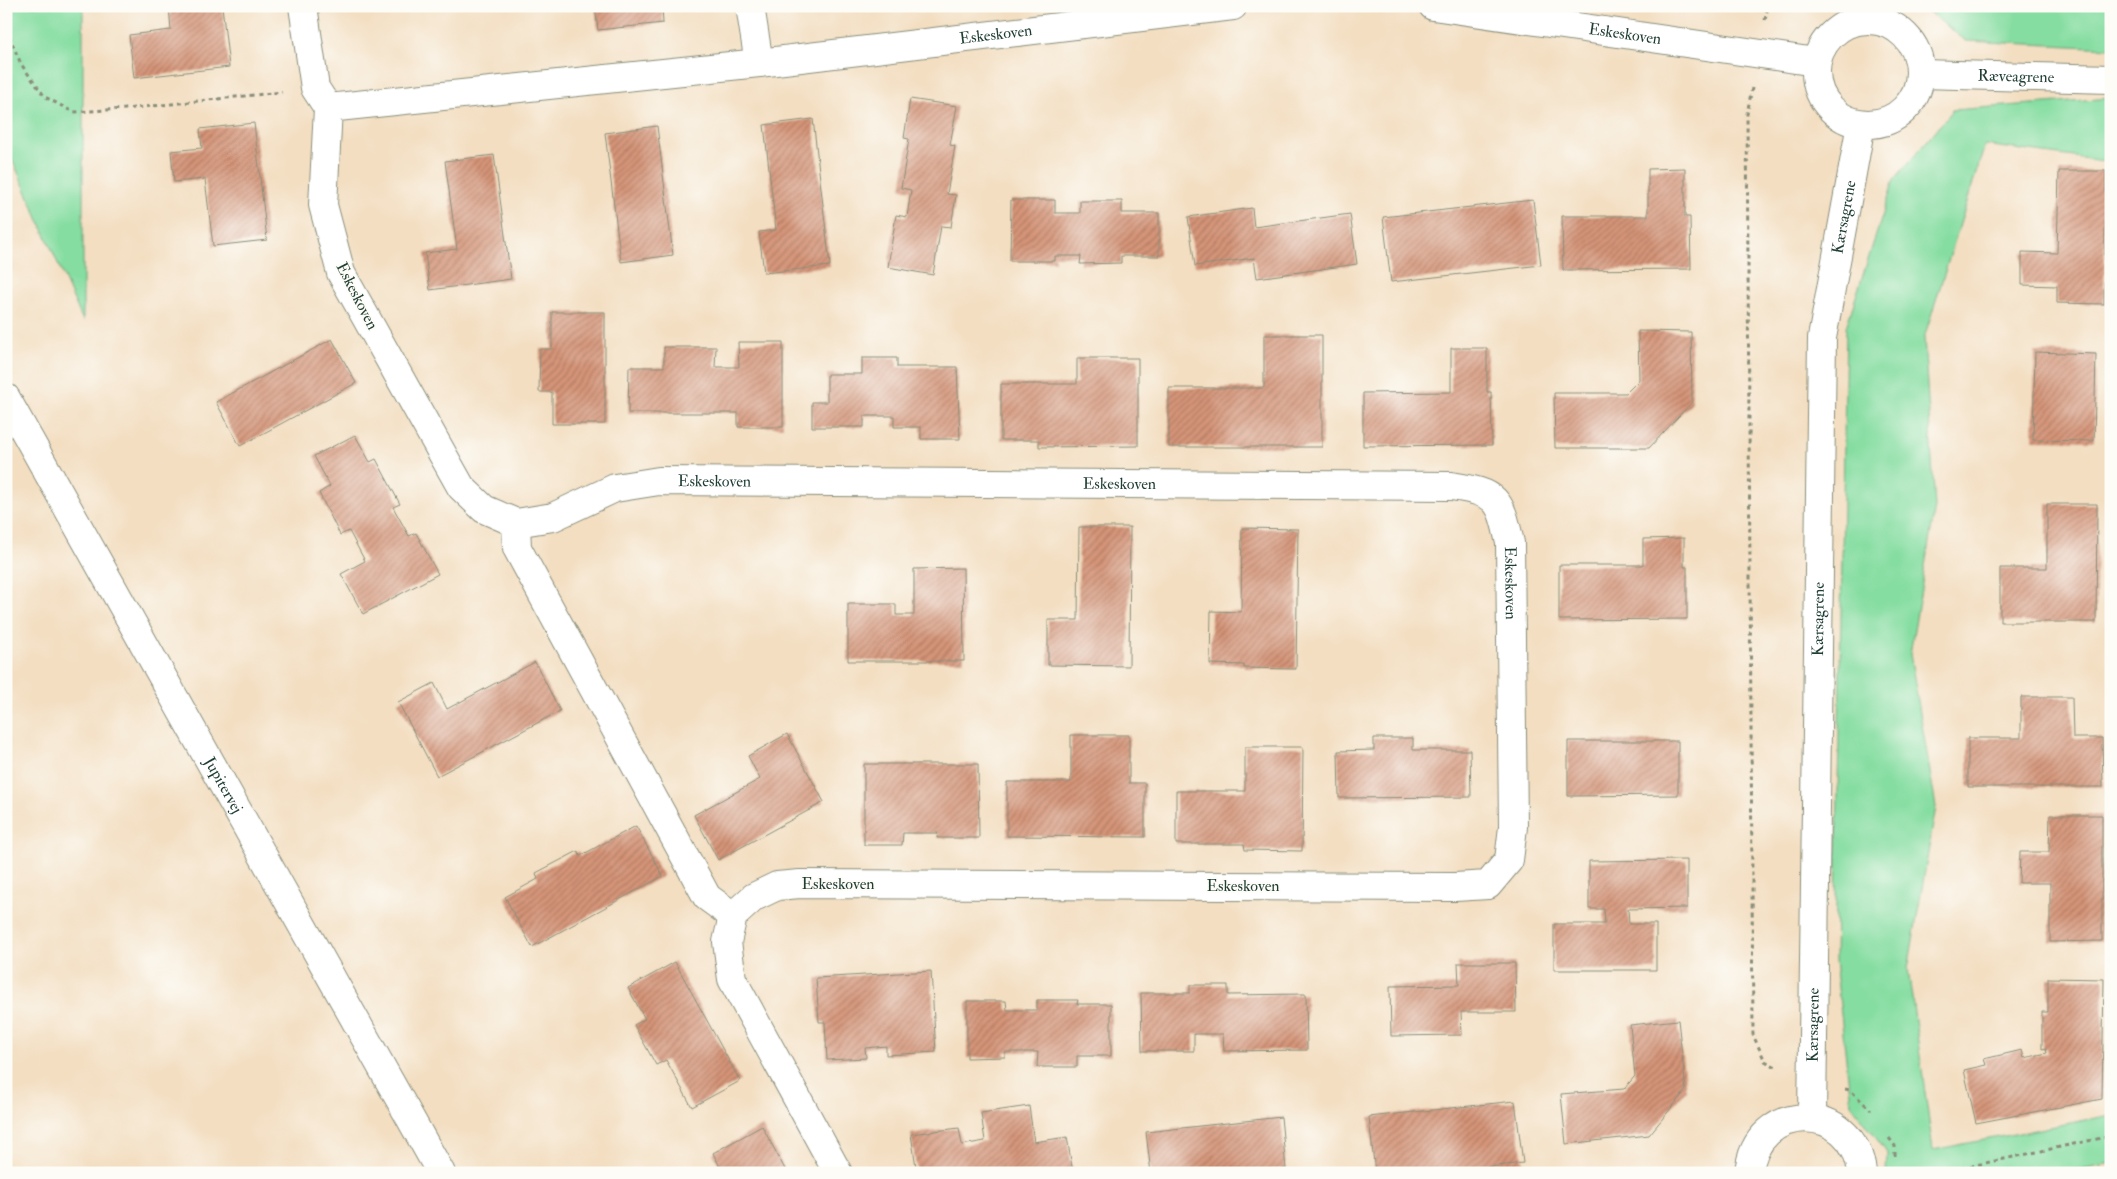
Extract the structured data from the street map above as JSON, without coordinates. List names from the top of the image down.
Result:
{
  "streets": {
    "street": [
      "Eskeskoven",
      "Ræveagrene",
      "Kærsagrene",
      "Jupitervej"
    ]
  },
  "crossings": [
    ["Eskeskoven", "Ræveagrene"],
    ["Eskeskoven", "Kærsagrene"],
    ["Ræveagrene", "Kærsagrene"]
  ]
}
